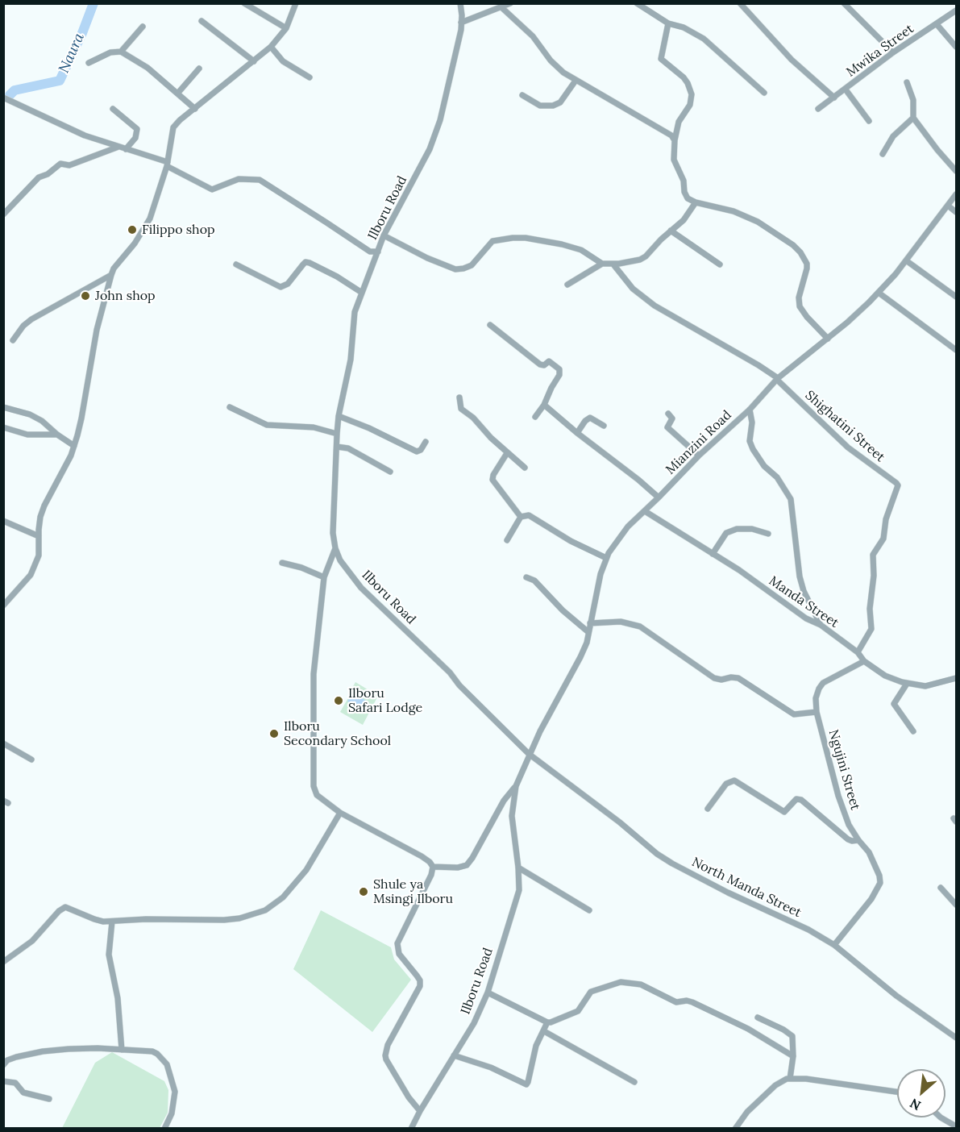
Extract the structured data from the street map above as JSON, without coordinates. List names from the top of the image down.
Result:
{
  "streets": {
    "street": [
      "Mwika Street",
      "Ilboru Road",
      "Shighatini Street",
      "Mianzini Road",
      "Manda Street",
      "Ngujini Street",
      "North Manda Street"
    ]
  },
  "crossings": [
    ["Ilboru Road", "Mianzini Road"],
    ["Ilboru Road", "North Manda Street"],
    ["Shighatini Street", "Mianzini Road"],
    ["Shighatini Street", "Manda Street"],
    ["Mianzini Road", "Manda Street"],
    ["Mianzini Road", "North Manda Street"],
    ["Manda Street", "Ngujini Street"],
    ["Ngujini Street", "North Manda Street"]
  ],
  "water": ["Naura"],
  "places": [
    "Filippo shop",
    "John shop",
    "Ilboru Safari Lodge",
    "Ilboru Secondary School",
    "Shule ya Msingi Ilboru"
  ],
  "north": "bottom left"
}
